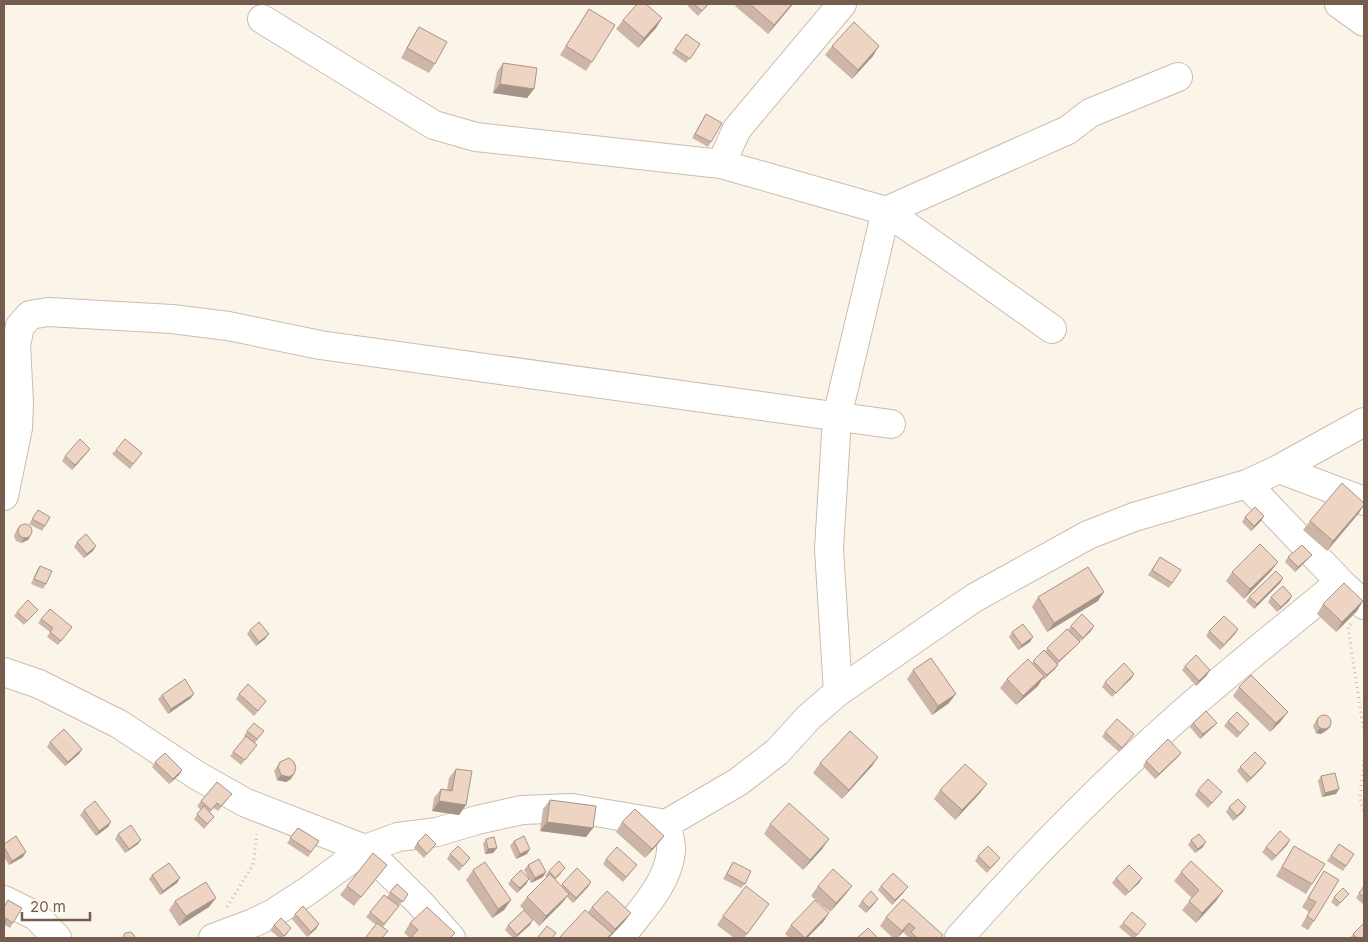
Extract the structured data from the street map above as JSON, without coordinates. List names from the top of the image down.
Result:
{
  "scale_bar": "20 m"
}
